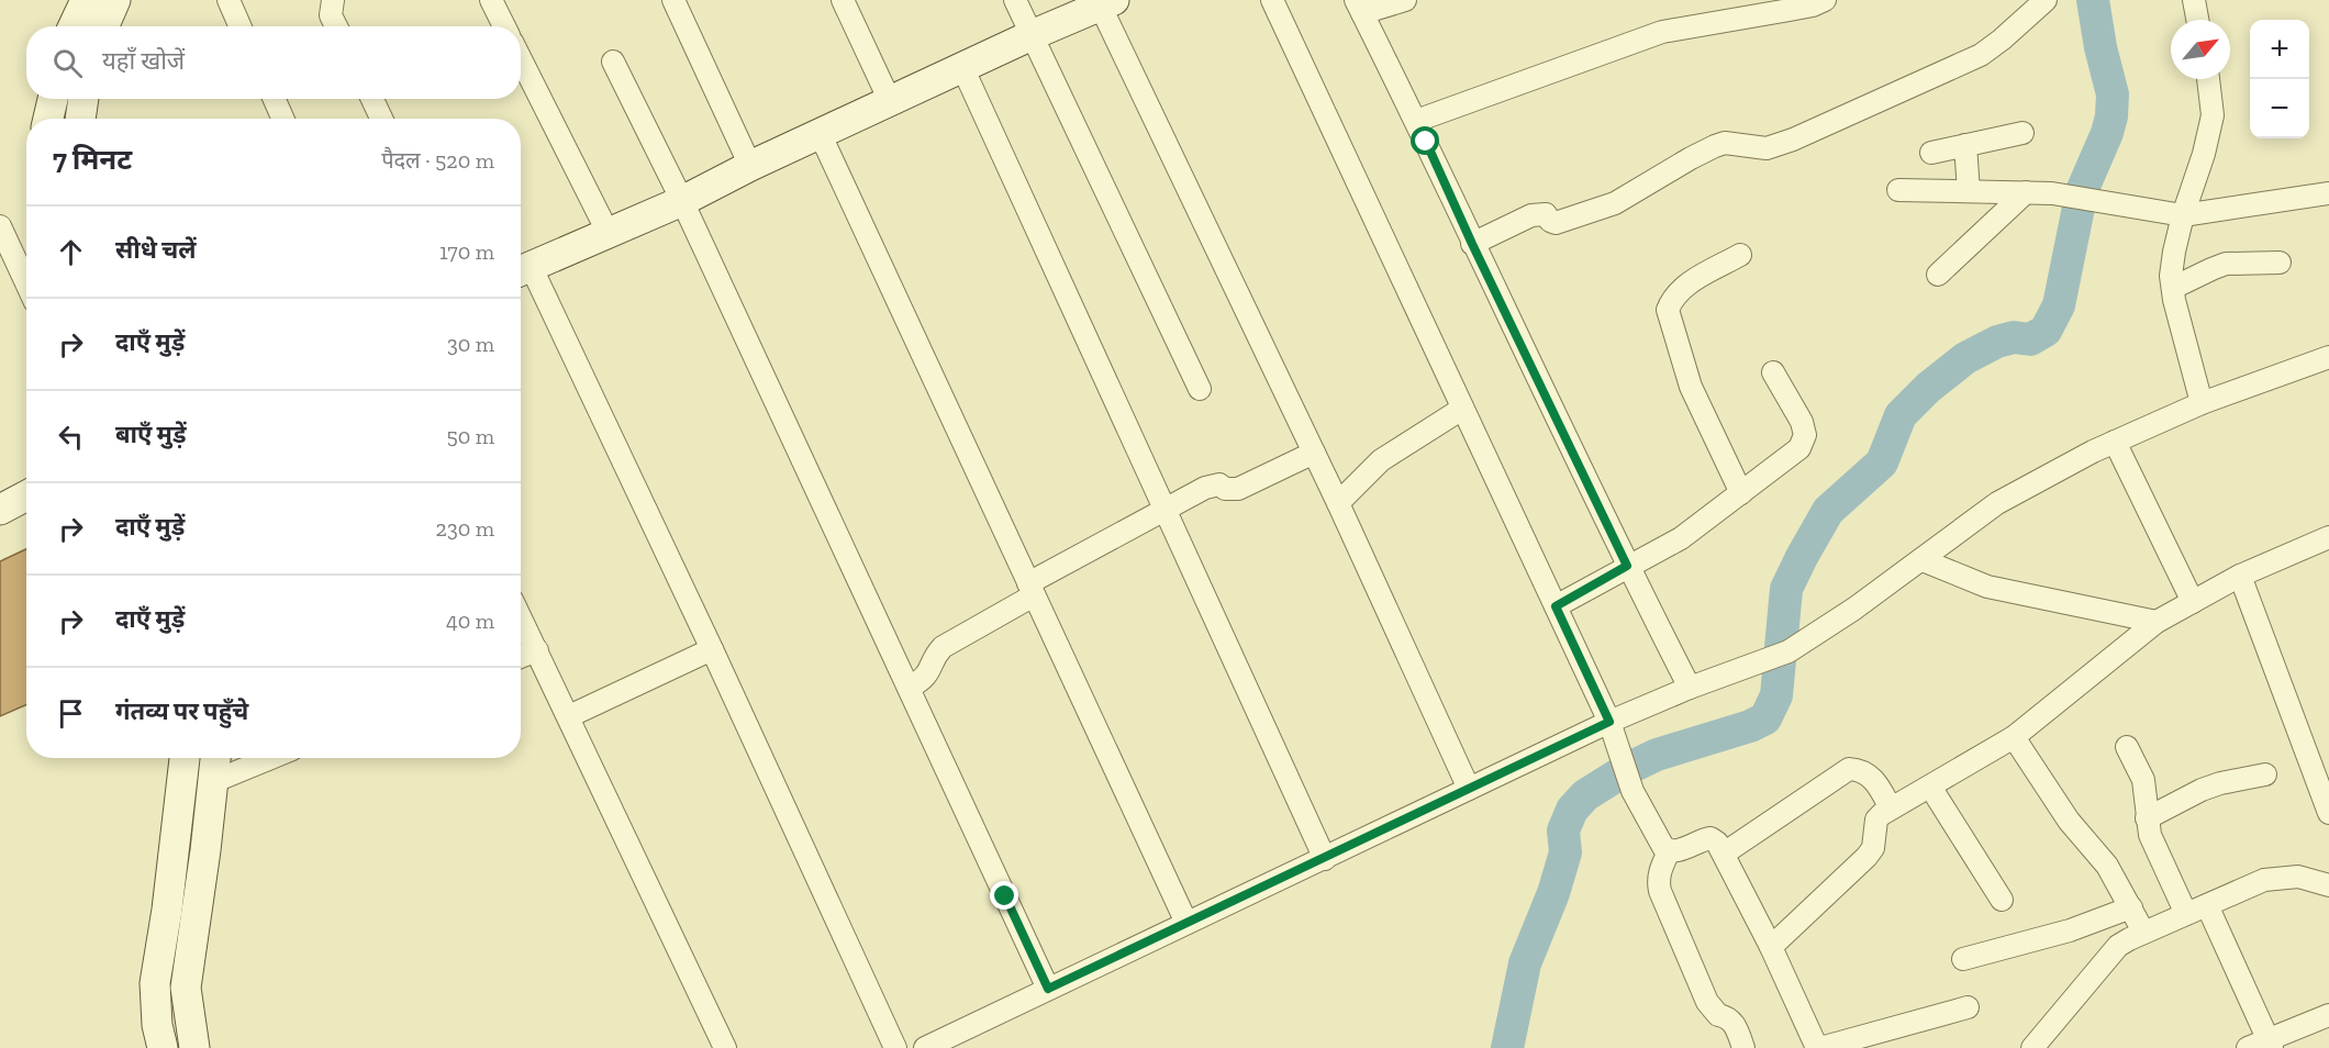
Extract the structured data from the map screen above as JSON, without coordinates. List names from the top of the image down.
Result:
{
  "north": "top right",
  "page": {
    "map_buttons": ["+", "−"],
    "search": "यहाँ खोजें",
    "heading": ["7 मिनट", "पैदल · 520 m"],
    "list": [
      ["सीधे चलें", "170 m"],
      ["दाएँ मुड़ें", "30 m"],
      ["बाएँ मुड़ें", "50 m"],
      ["दाएँ मुड़ें", "230 m"],
      ["दाएँ मुड़ें", "40 m"],
      "गंतव्य पर पहुँचे"
    ]
  }
}
